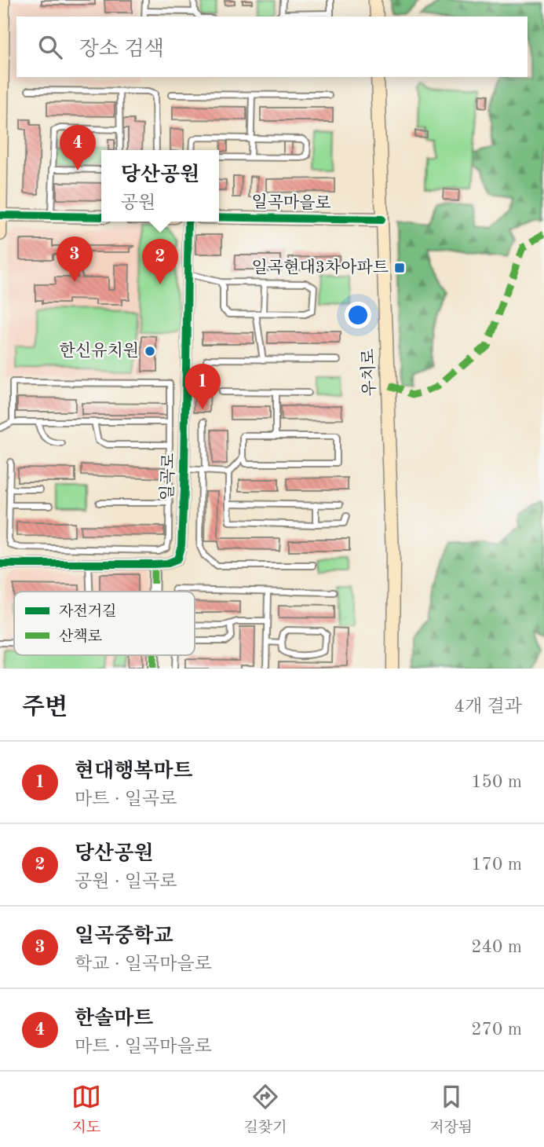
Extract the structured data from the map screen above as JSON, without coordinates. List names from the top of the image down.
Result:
{
  "streets": {
    "main road": ["일곡마을로", "우치로"],
    "street": ["일곡로"]
  },
  "crossings": [
    ["일곡마을로", "우치로"]
  ],
  "places": {
    "transit": ["일곡현대3차아파트"],
    "other": ["한신유치원"]
  },
  "legend": ["자전거길", "산책로"],
  "page": {
    "search": "장소 검색",
    "pins": [
      "4",
      "3",
      "2",
      "1"
    ],
    "popup": ["당산공원", "공원"],
    "heading": ["주변", "4개 결과"],
    "list": [
      {
        "mark": "1",
        "name": "현대행복마트",
        "note": "마트 · 일곡로",
        "value": "150 m"
      },
      {
        "mark": "2",
        "name": "당산공원",
        "note": "공원 · 일곡로",
        "value": "170 m"
      },
      {
        "mark": "3",
        "name": "일곡중학교",
        "note": "학교 · 일곡마을로",
        "value": "240 m"
      },
      {
        "mark": "4",
        "name": "한솔마트",
        "note": "마트 · 일곡마을로",
        "value": "270 m"
      }
    ],
    "nav": ["지도", "길찾기", "저장됨"]
  }
}
